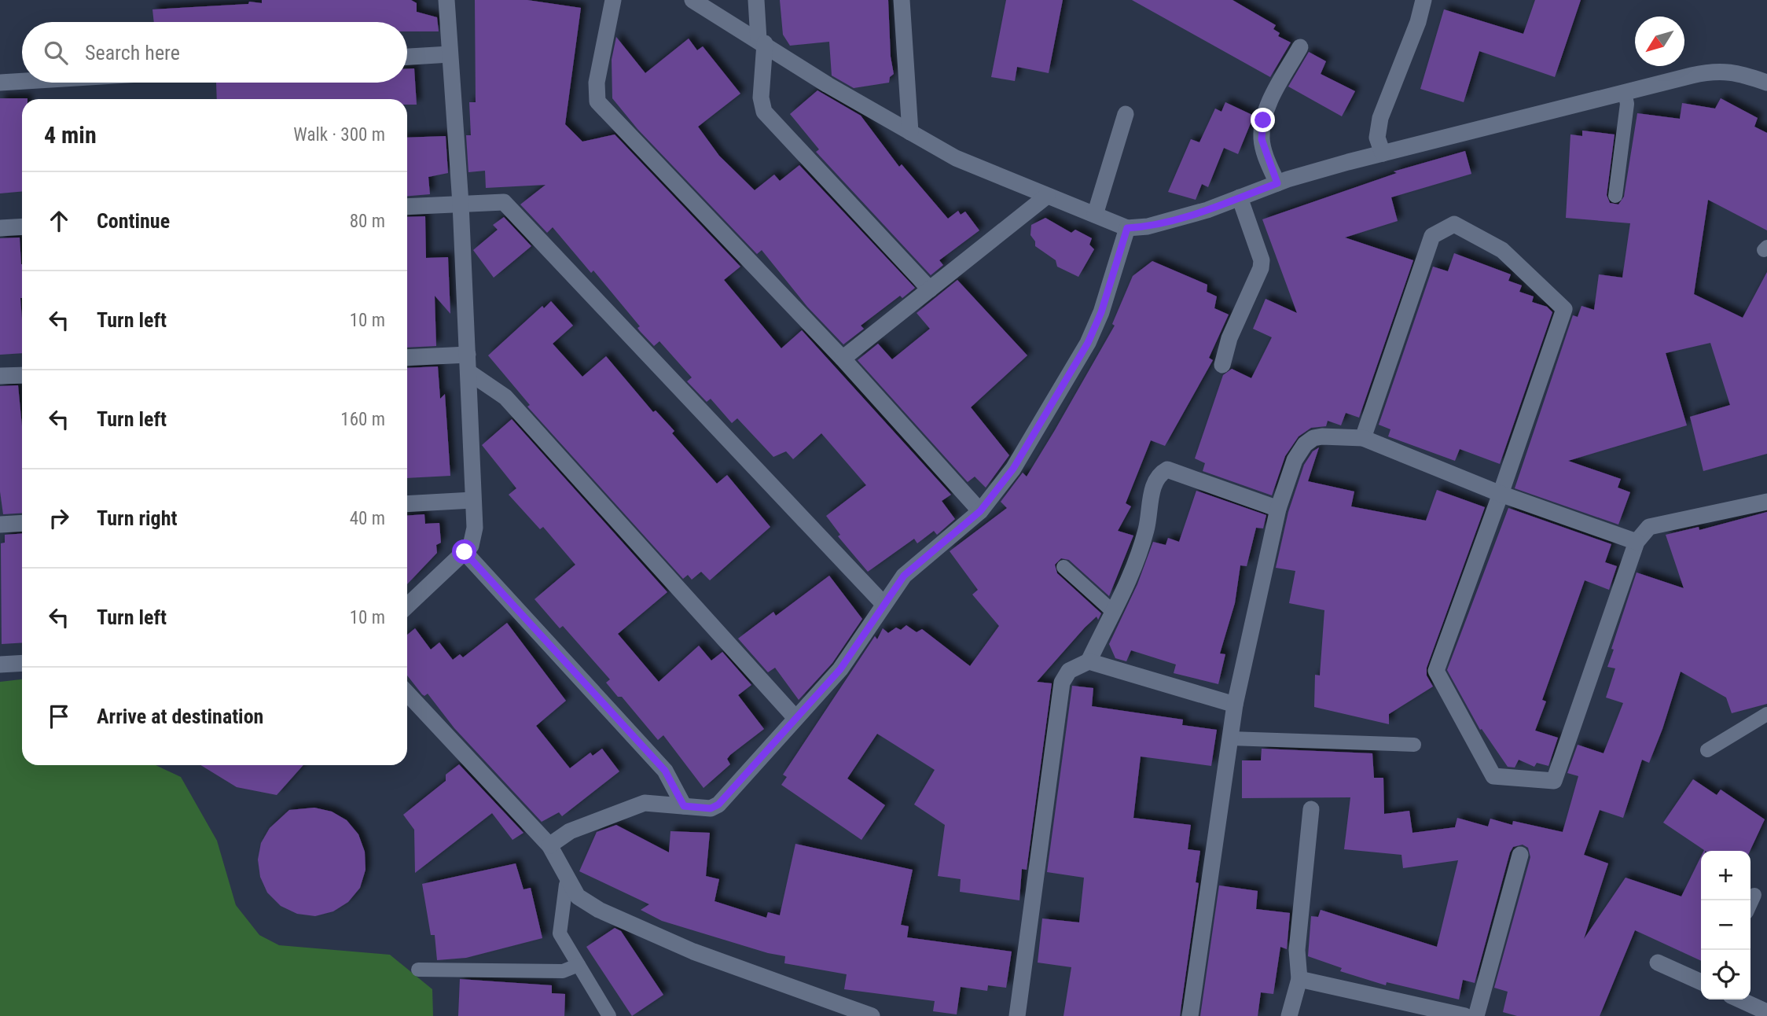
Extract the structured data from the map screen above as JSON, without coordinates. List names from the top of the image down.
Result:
{
  "north": "bottom left",
  "page": {
    "search": "Search here",
    "heading": ["4 min", "Walk · 300 m"],
    "list": [
      ["Continue", "80 m"],
      ["Turn left", "10 m"],
      ["Turn left", "160 m"],
      ["Turn right", "40 m"],
      ["Turn left", "10 m"],
      "Arrive at destination"
    ],
    "map_buttons": ["+", "−"]
  }
}
